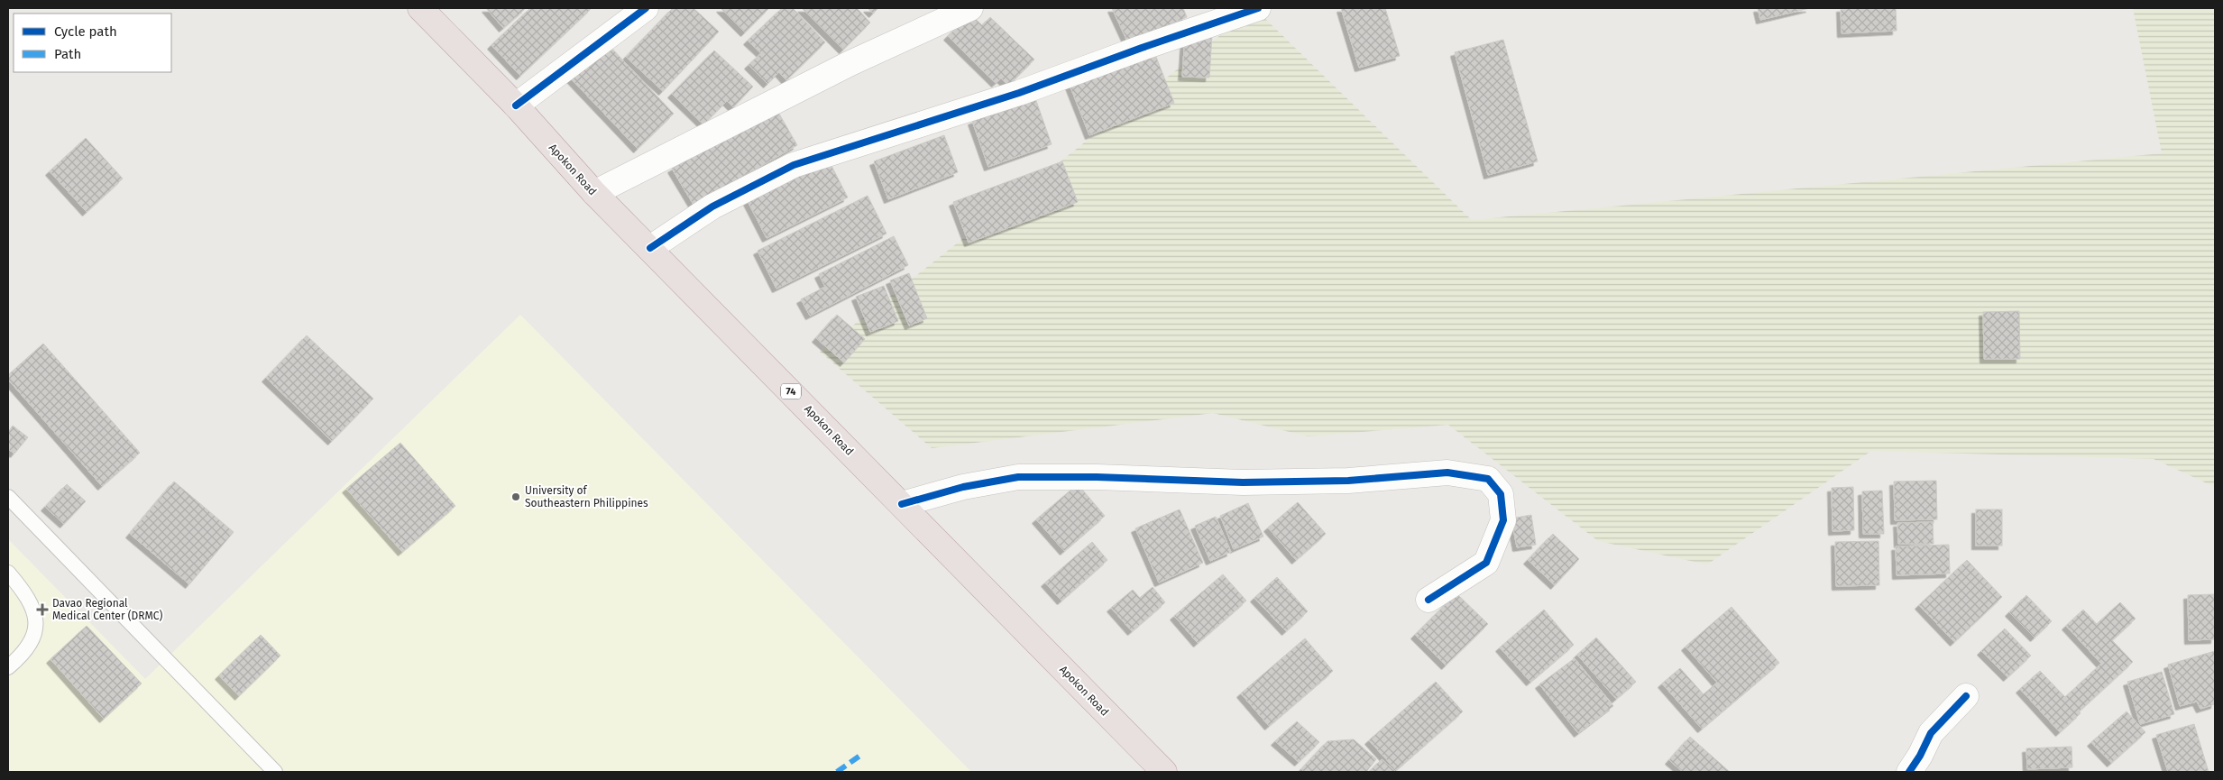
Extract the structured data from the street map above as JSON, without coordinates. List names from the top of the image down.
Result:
{
  "streets": {
    "highway": ["Apokon Road", "74"]
  },
  "places": {
    "other": ["University of Southeastern Philippines"],
    "health": ["Davao Regional Medical Center (DRMC)"]
  },
  "legend": ["Cycle path", "Path"]
}
